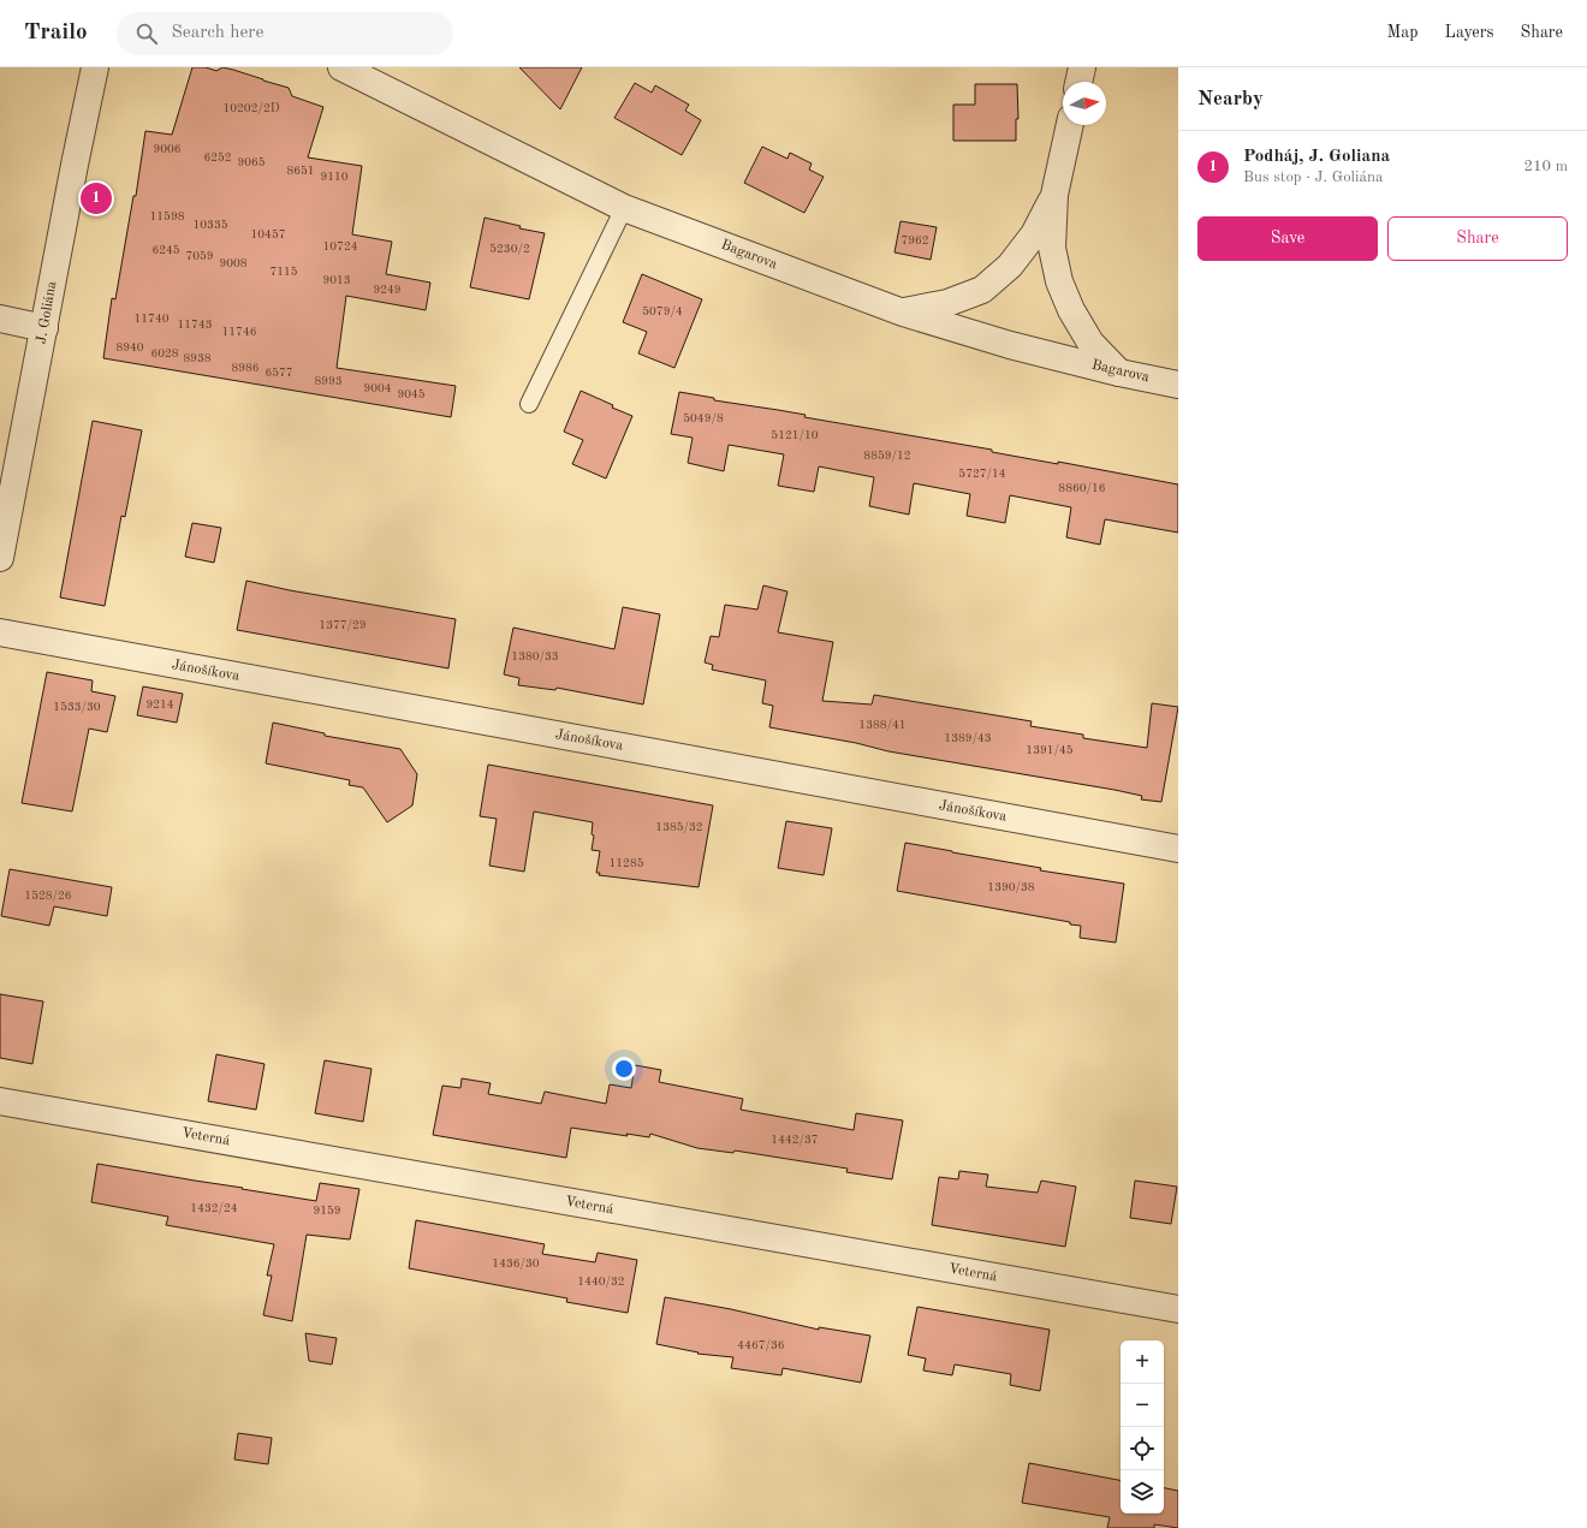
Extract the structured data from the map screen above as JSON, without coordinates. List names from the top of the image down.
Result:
{
  "streets": {
    "street": [
      "Bagarova",
      "J. Goliána",
      "Jánošíkova",
      "Veterná"
    ]
  },
  "house_numbers": [
    "10202/2D",
    "9006",
    "6252",
    "9065",
    "8651",
    "9110",
    "11598",
    "10335",
    "10457",
    "7962",
    "10724",
    "5230/2",
    "6245",
    "7059",
    "9008",
    "7115",
    "9013",
    "9249",
    "5079/4",
    "11740",
    "11743",
    "11746",
    "8940",
    "6028",
    "8938",
    "8986",
    "6577",
    "8993",
    "9004",
    "9045",
    "5049/8",
    "5121/10",
    "8859/12",
    "5727/14",
    "8860/16",
    "1377/29",
    "1380/33",
    "9214",
    "1533/30",
    "1388/41",
    "1389/43",
    "1391/45",
    "1385/32",
    "11285",
    "1390/38",
    "1528/26",
    "1442/37",
    "1432/24",
    "9159",
    "1436/30",
    "1440/32",
    "4467/36"
  ],
  "north": "right",
  "page": {
    "header": "Trailo",
    "search": "Search here",
    "nav": ["Map", "Layers", "Share"],
    "heading": "Nearby",
    "list": [
      {
        "mark": "1",
        "name": "Podháj, J. Goliana",
        "note": "Bus stop · J. Goliána",
        "value": "210 m"
      }
    ],
    "pins": "1",
    "buttons": ["Save", "Share"],
    "map_buttons": ["+", "−"]
  }
}
